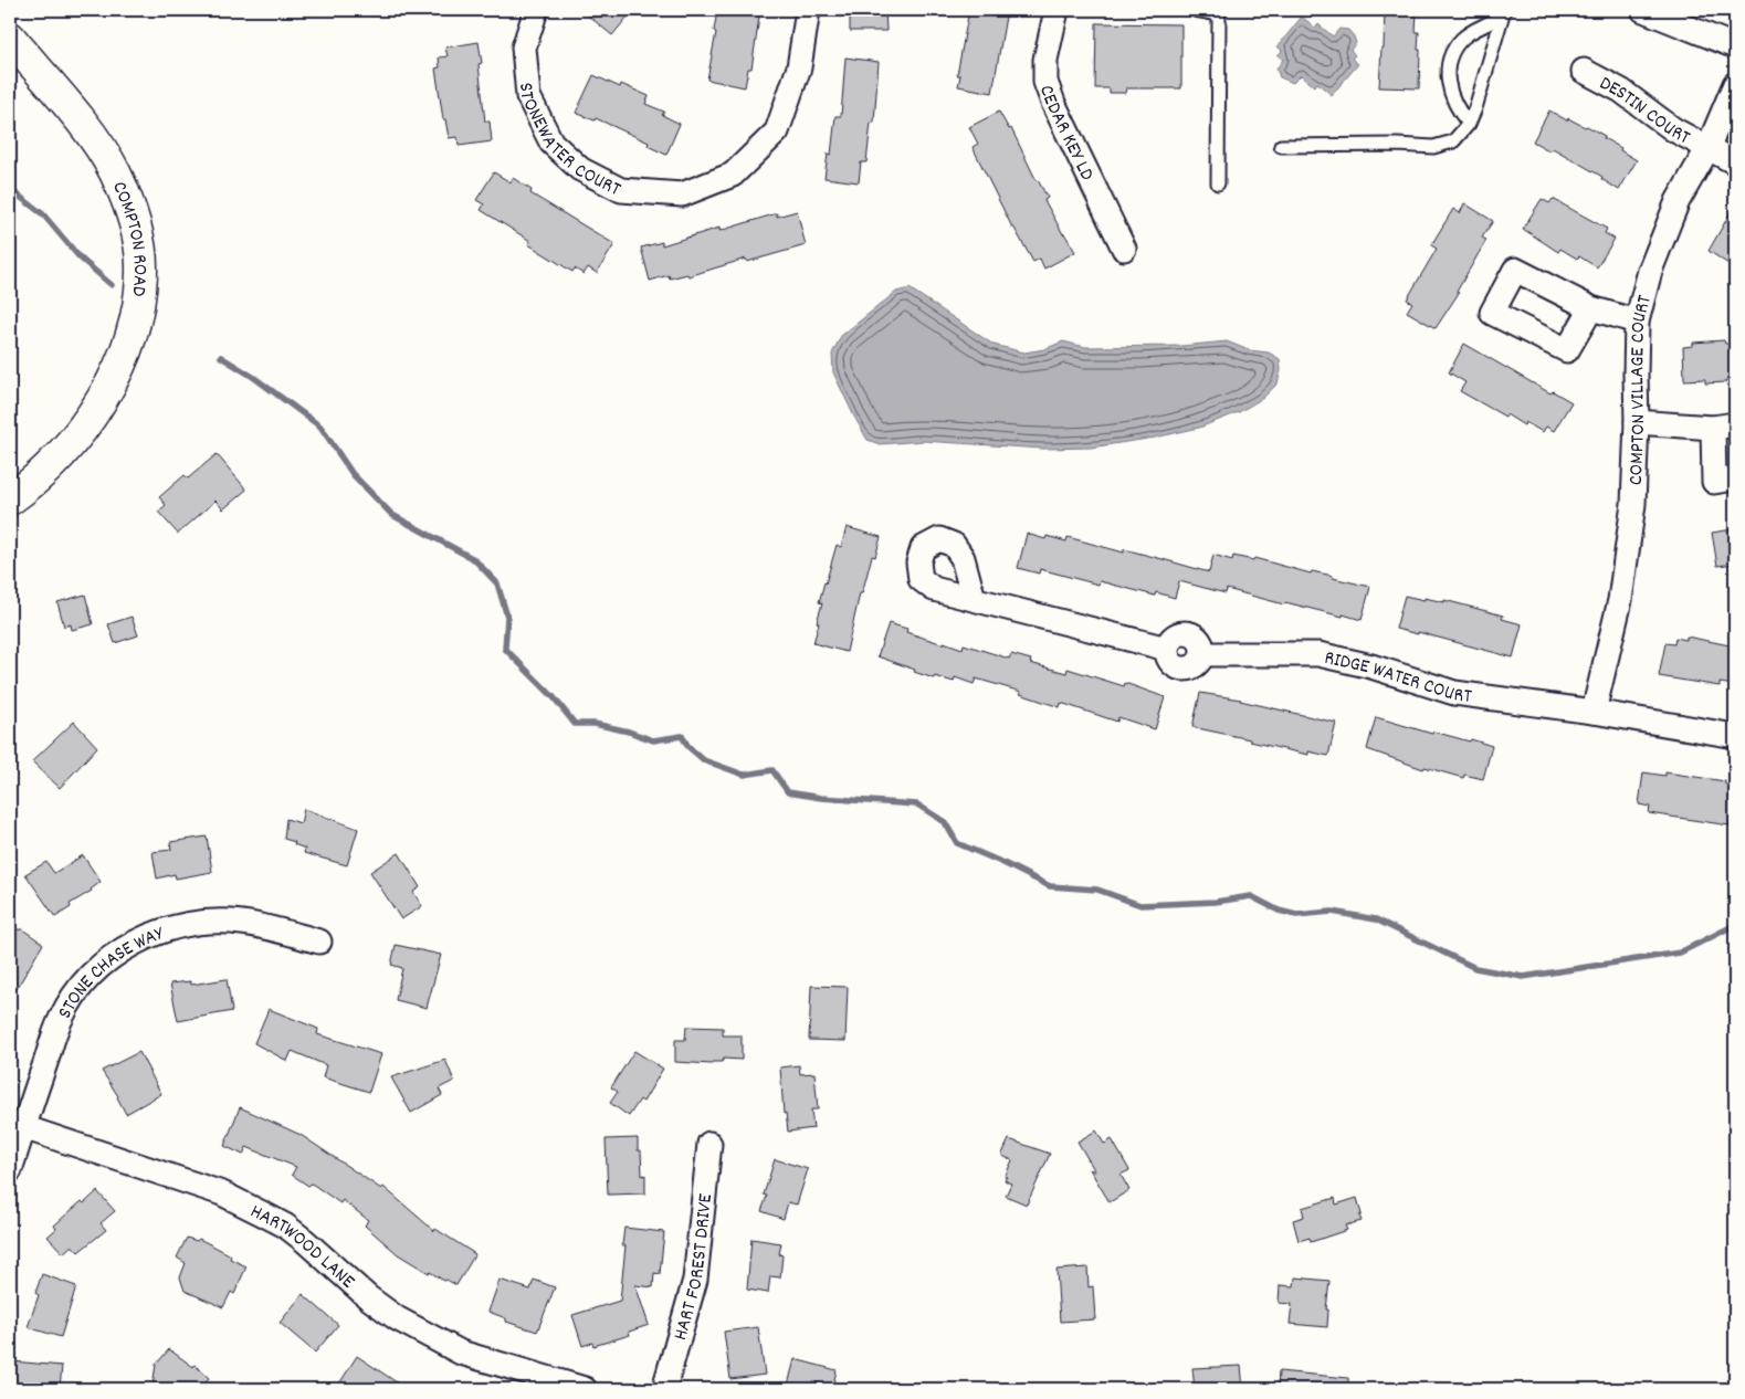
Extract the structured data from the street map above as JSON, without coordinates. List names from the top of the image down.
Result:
{
  "streets": {
    "main road": ["COMPTON ROAD"],
    "street": [
      "DESTIN COURT",
      "STONEWATER COURT",
      "CEDAR KEY LD",
      "COMPTON VILLAGE COURT",
      "RIDGE WATER COURT",
      "STONE CHASE WAY",
      "HARTWOOD LANE",
      "HART FOREST DRIVE"
    ]
  },
  "crossings": [
    ["DESTIN COURT", "COMPTON VILLAGE COURT"],
    ["COMPTON VILLAGE COURT", "RIDGE WATER COURT"],
    ["STONE CHASE WAY", "HARTWOOD LANE"]
  ]
}
